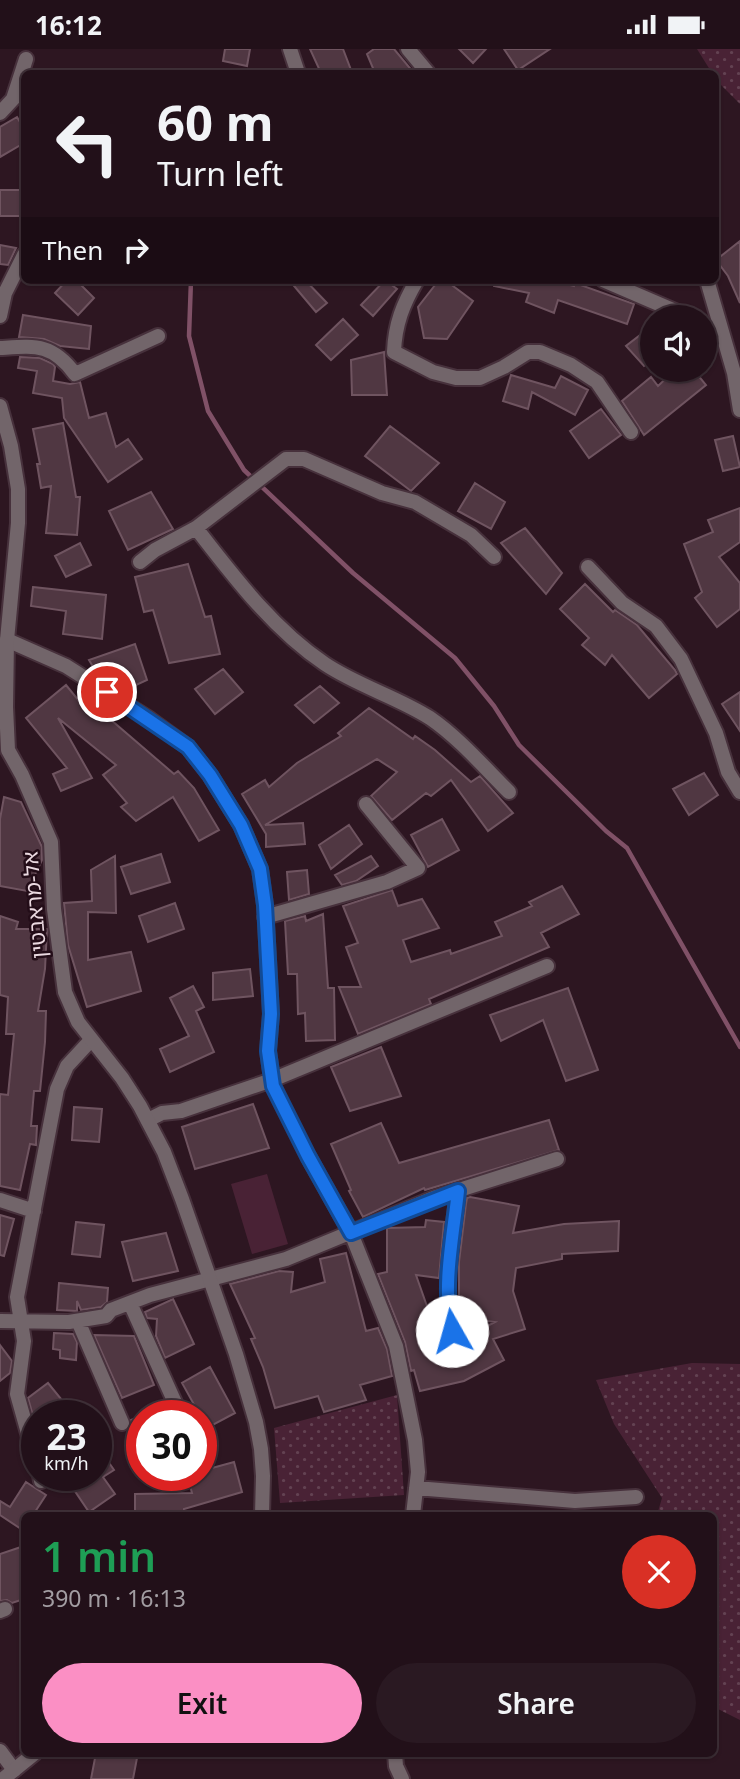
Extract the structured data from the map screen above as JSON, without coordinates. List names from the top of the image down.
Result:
{
  "streets": {
    "street": ["אל-מראבטין"]
  },
  "page": {
    "status": "16:12",
    "turn": ["60 m", "Turn left"],
    "then": "Then",
    "speed": "23 km/h",
    "limit": "30",
    "heading": ["1 min", "390 m · 16:13"],
    "buttons": ["Exit", "Share"]
  }
}
